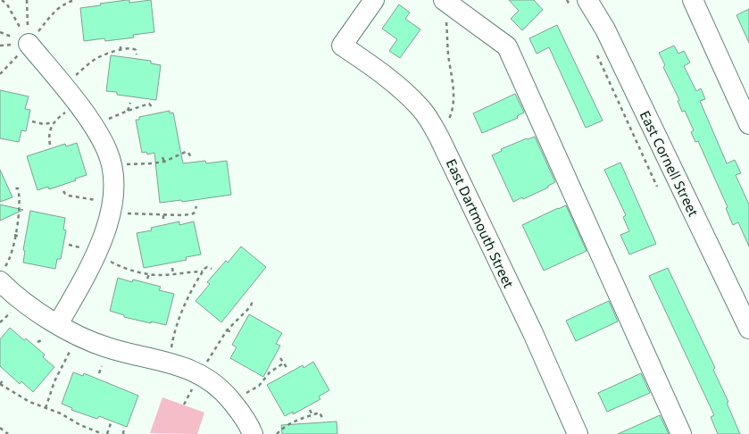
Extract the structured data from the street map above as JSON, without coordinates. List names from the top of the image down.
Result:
{
  "streets": {
    "street": ["East Cornell Street", "East Dartmouth Street"]
  }
}
